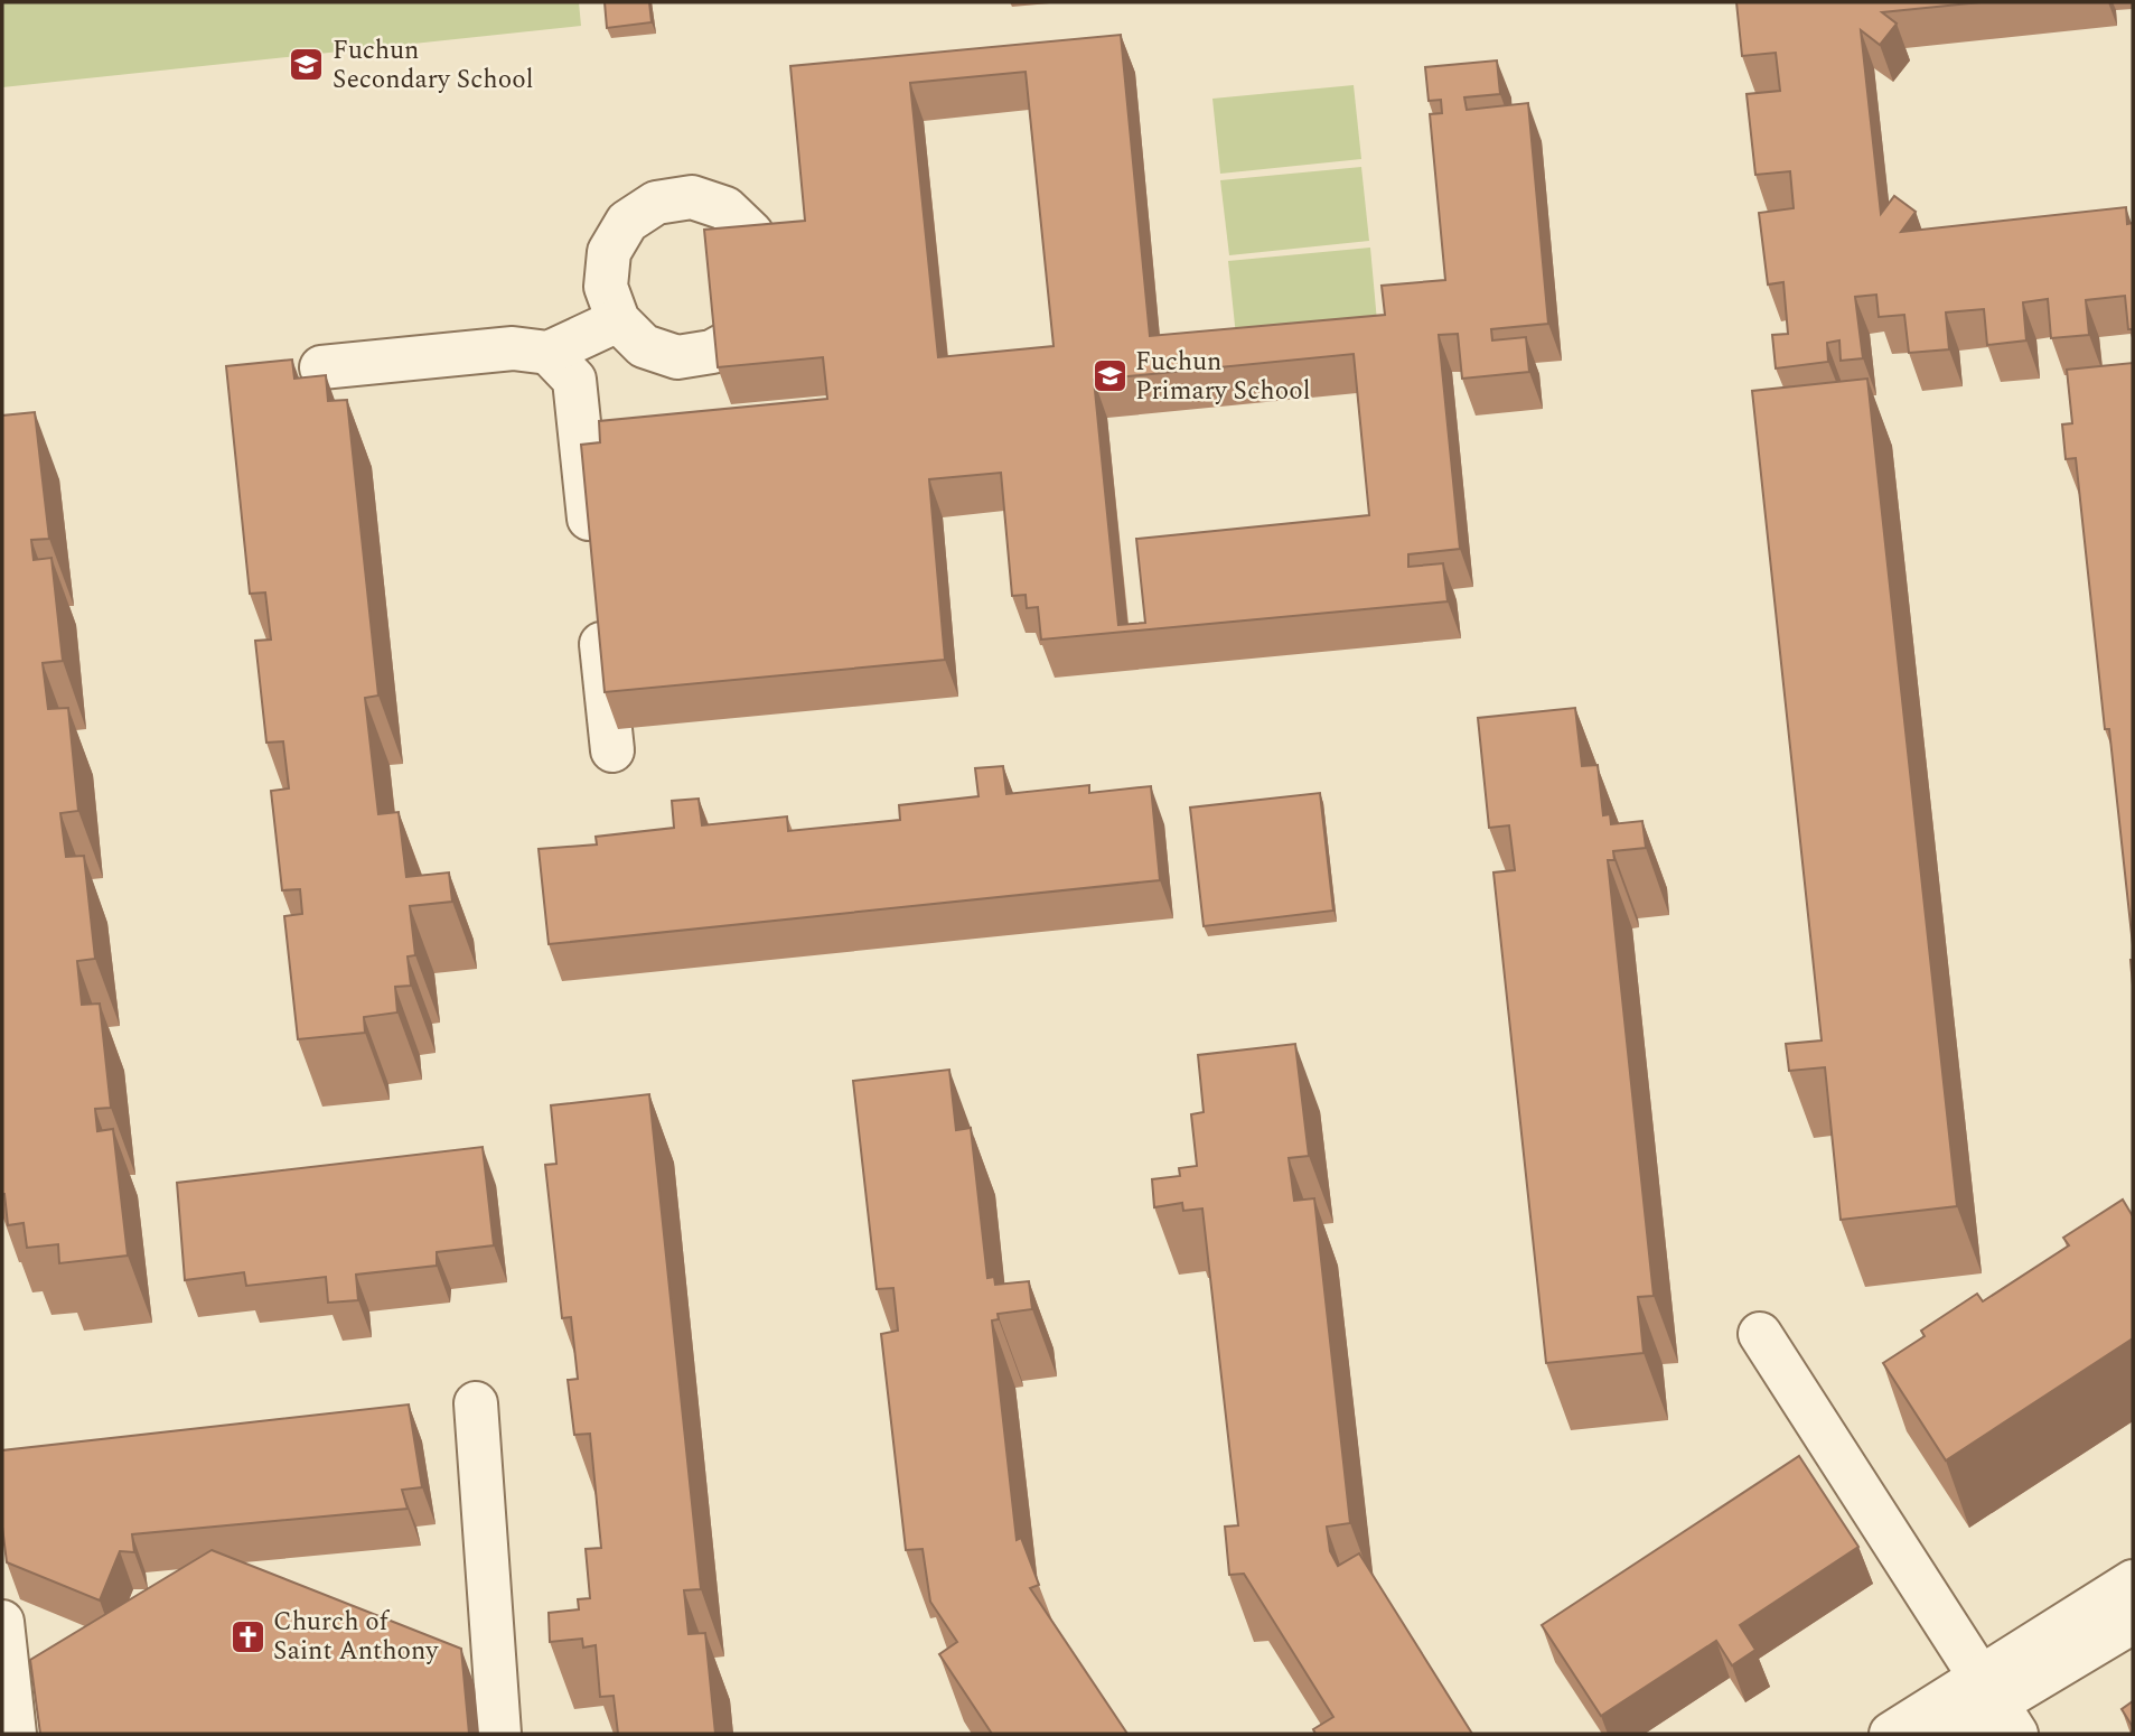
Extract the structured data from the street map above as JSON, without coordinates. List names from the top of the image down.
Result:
{
  "places": {
    "school or university": ["Fuchun Secondary School", "Fuchun Primary School"],
    "church": ["Church of Saint Anthony"]
  }
}
